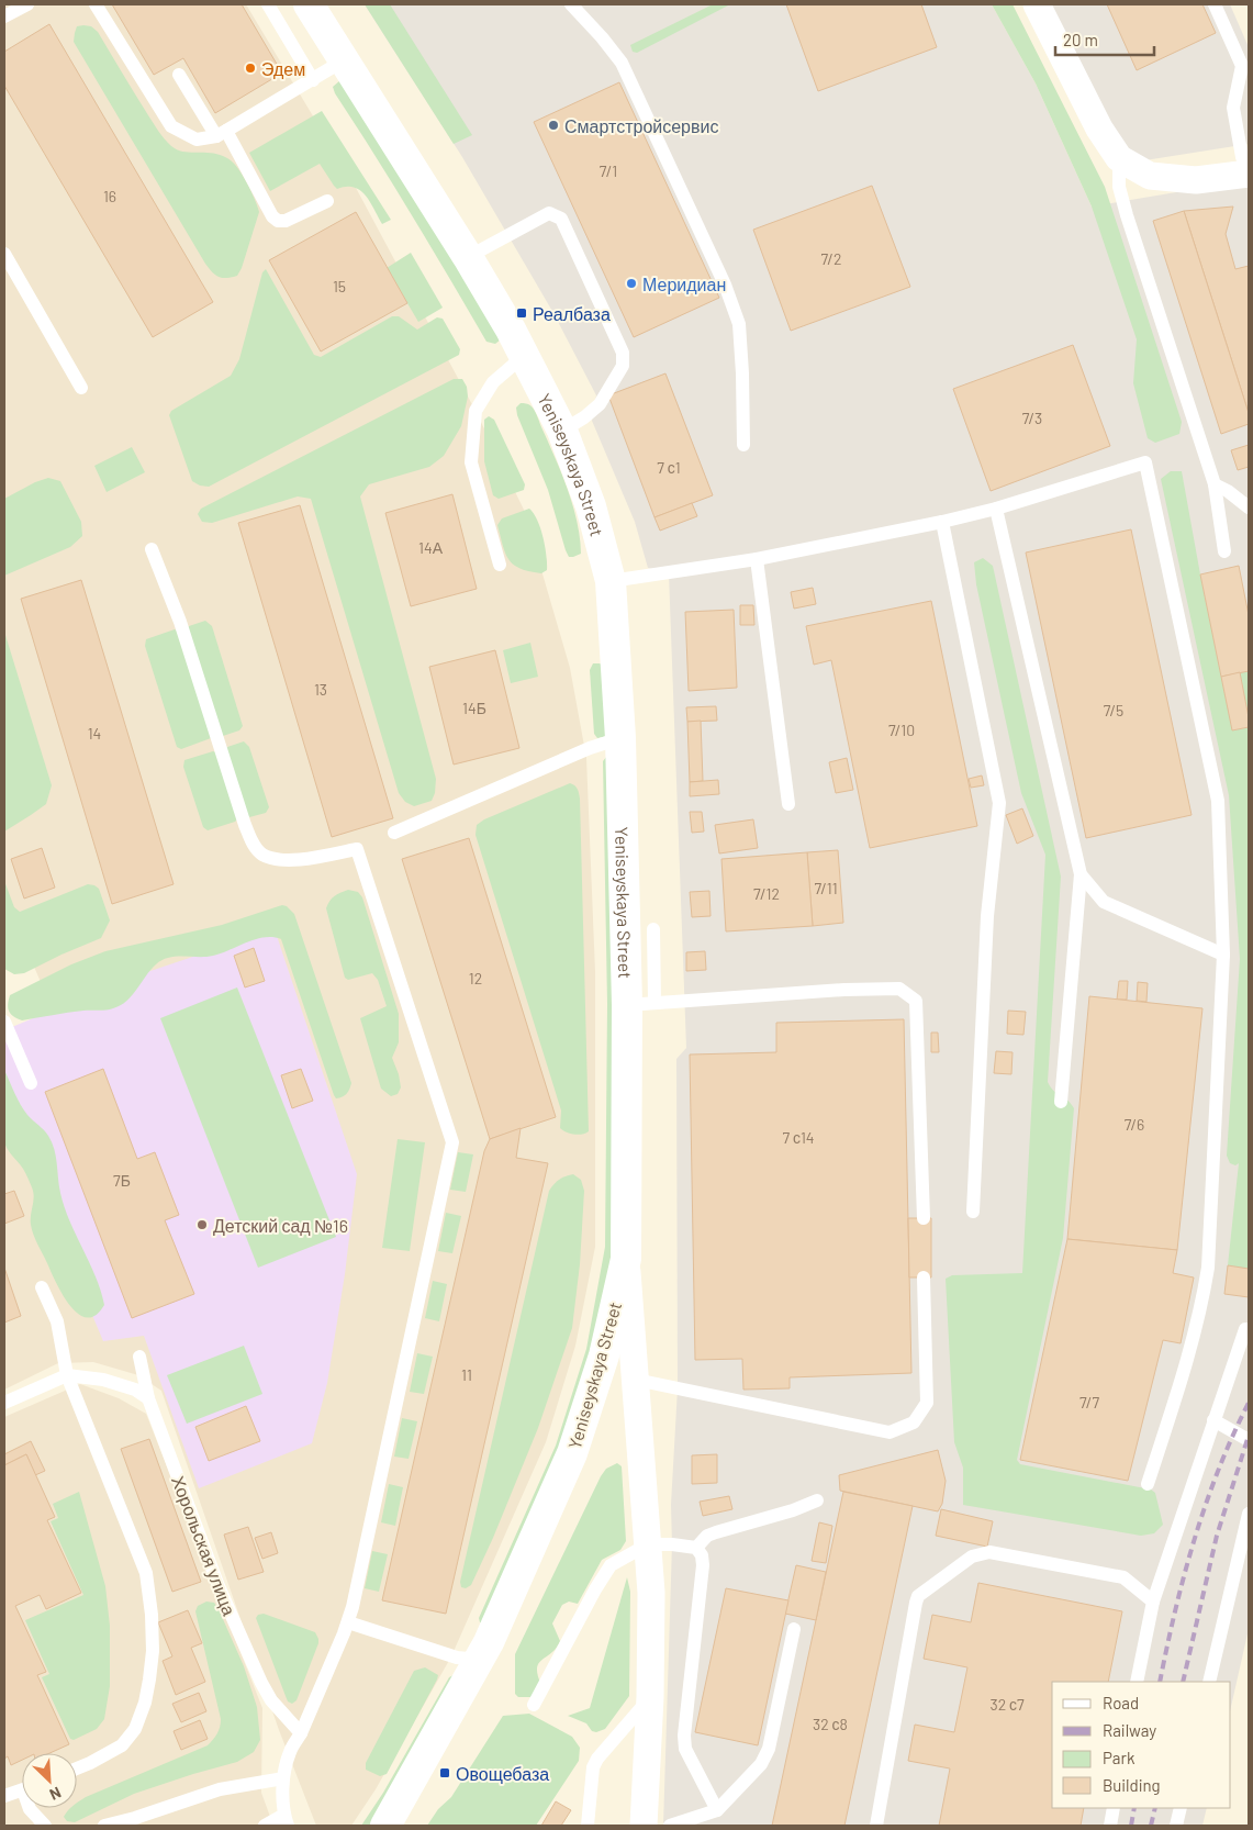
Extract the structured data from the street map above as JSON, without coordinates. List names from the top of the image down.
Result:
{
  "streets": {
    "main road": ["Yeniseyskaya Street"],
    "lane": ["Хорольская улица"]
  },
  "places": {
    "other": [
      "Эдем",
      "Смартстройсервис",
      "Меридиан",
      "Детский сад №16"
    ],
    "transit": ["Реалбаза", "Овощебаза"]
  },
  "house_numbers": [
    "7/1",
    "16",
    "7/2",
    "15",
    "7/3",
    "7 с1",
    "14А",
    "13",
    "14Б",
    "7/5",
    "7/10",
    "14",
    "7/11",
    "7/12",
    "12",
    "7/6",
    "7 с14",
    "7Б",
    "11",
    "7/7",
    "32 с7",
    "32 с8"
  ],
  "legend": [
    "Road",
    "Railway",
    "Park",
    "Building"
  ],
  "scale_bar": "20 m",
  "north": "bottom right"
}
